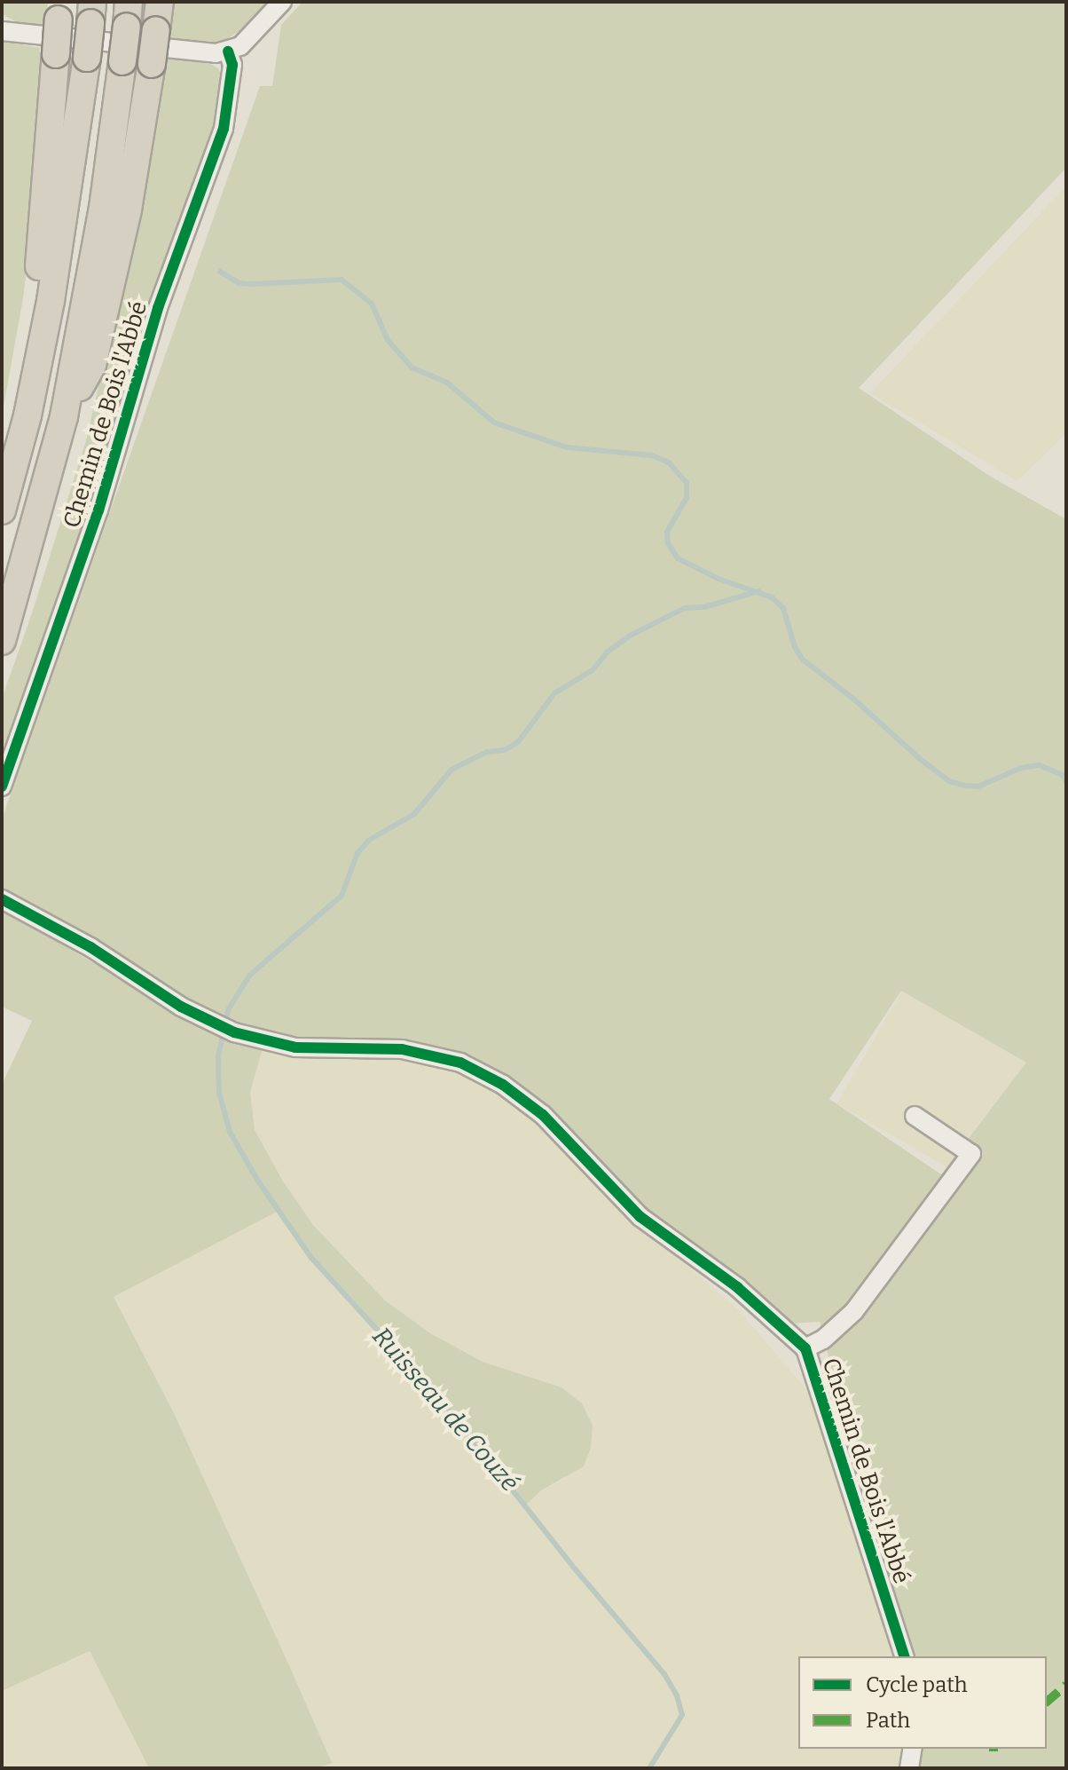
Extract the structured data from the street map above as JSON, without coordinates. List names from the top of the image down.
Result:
{
  "streets": {
    "street": ["Chemin de Bois l'Abbé"]
  },
  "water": ["Ruisseau de Couzé"],
  "legend": ["Cycle path", "Path"]
}
